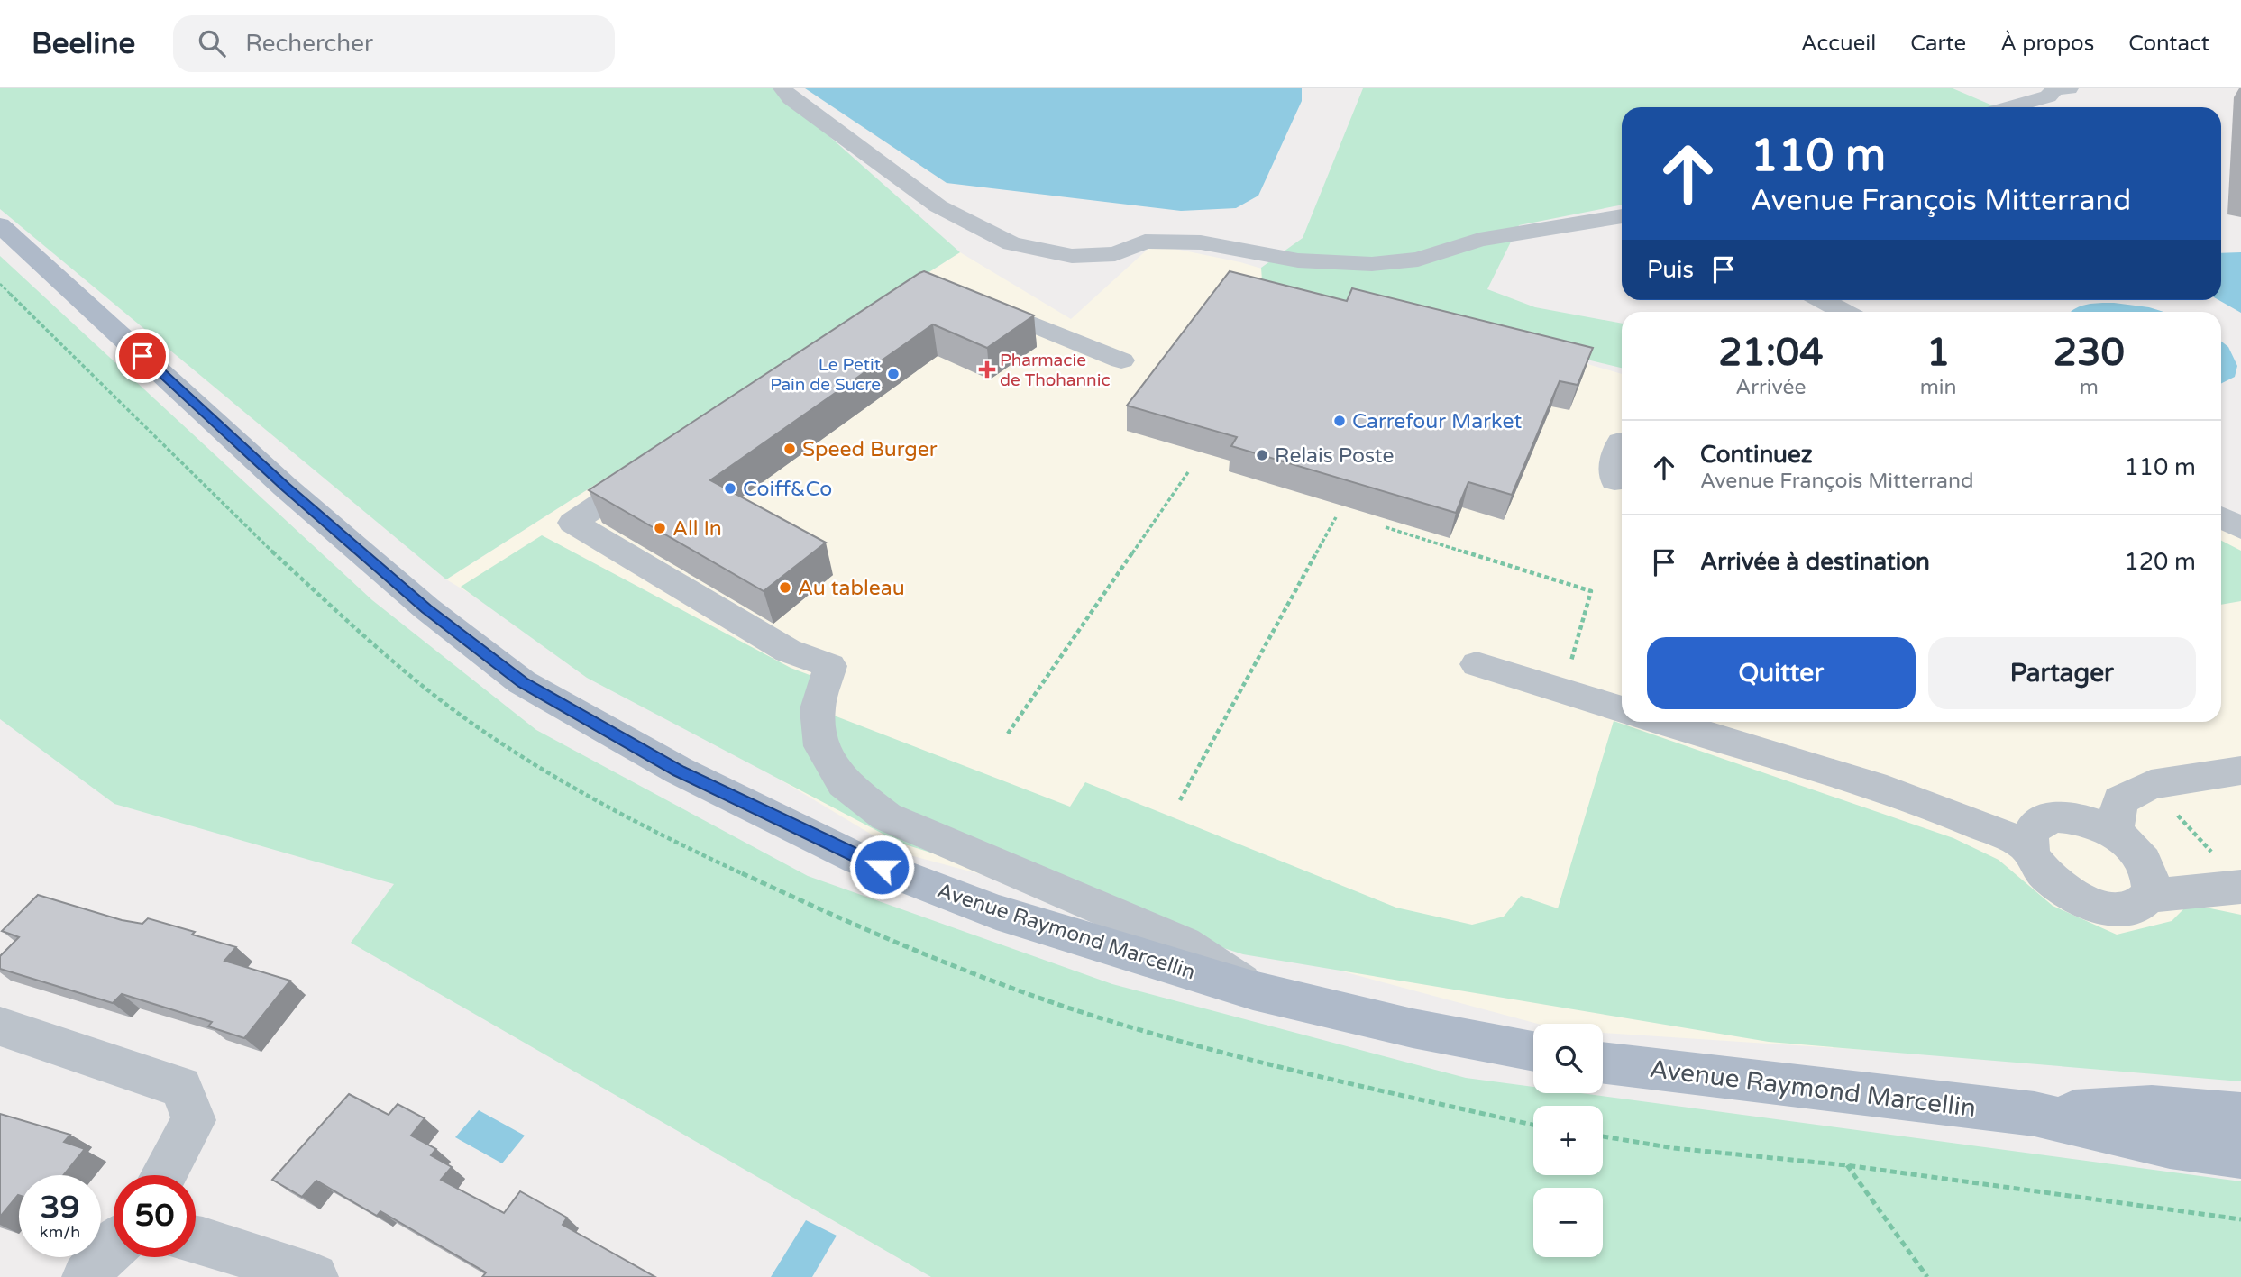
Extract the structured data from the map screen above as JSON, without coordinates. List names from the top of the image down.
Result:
{
  "streets": {
    "main road": ["Avenue Raymond Marcellin"]
  },
  "places": {
    "health": ["Pharmacie de Thohannic"],
    "other": [
      "Le Petit Pain de Sucre",
      "Carrefour Market",
      "Speed Burger",
      "Relais Poste",
      "Coiff&Co",
      "All In",
      "Au tableau"
    ]
  },
  "page": {
    "header": "Beeline",
    "search": "Rechercher",
    "nav": [
      "Accueil",
      "Carte",
      "À propos",
      "Contact"
    ],
    "turn": ["110 m", "Avenue François Mitterrand"],
    "then": "Puis",
    "eta": [
      "21:04",
      "Arrivée",
      "1",
      "min",
      "230",
      "m"
    ],
    "list": [
      {
        "name": "Continuez",
        "note": "Avenue François Mitterrand",
        "value": "110 m"
      },
      {
        "name": "Arrivée à destination",
        "value": "120 m"
      }
    ],
    "buttons": ["Quitter", "Partager"],
    "map_buttons": ["+", "−"],
    "speed": "39 km/h",
    "limit": "50"
  }
}
